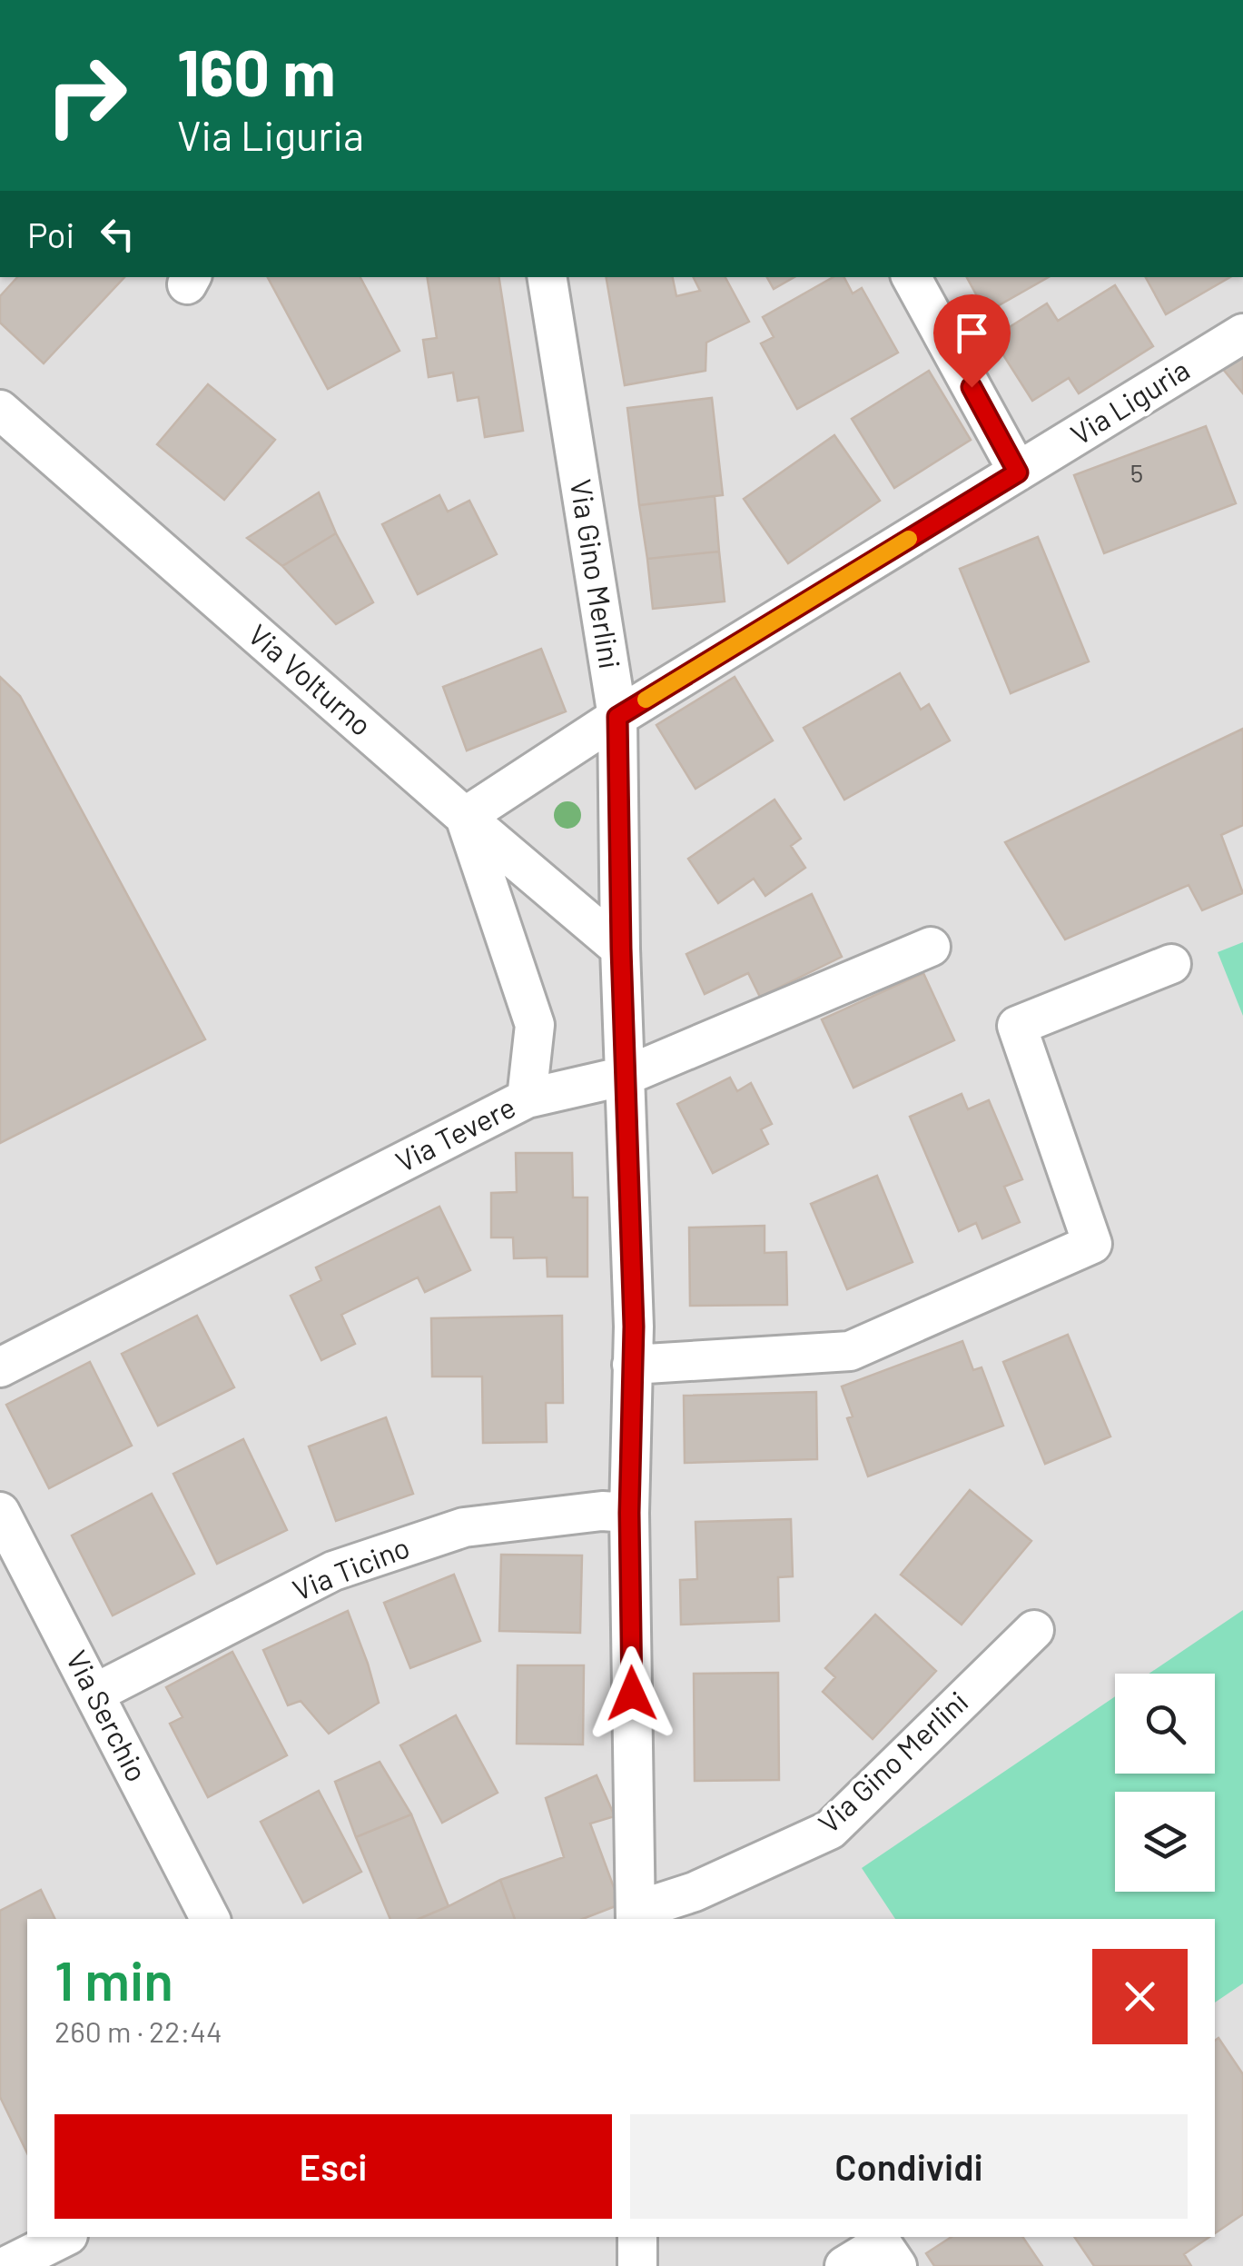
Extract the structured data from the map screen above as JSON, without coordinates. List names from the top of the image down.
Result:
{
  "streets": {
    "street": [
      "Via Liguria",
      "Via Gino Merlini",
      "Via Volturno",
      "Via Tevere",
      "Via Ticino",
      "Via Serchio"
    ]
  },
  "crossings": [
    ["Via Liguria", "Via Gino Merlini"],
    ["Via Liguria", "Via Volturno"],
    ["Via Gino Merlini", "Via Volturno"],
    ["Via Gino Merlini", "Via Tevere"],
    ["Via Gino Merlini", "Via Ticino"],
    ["Via Ticino", "Via Serchio"]
  ],
  "house_numbers": ["5"],
  "page": {
    "turn": ["160 m", "Via Liguria"],
    "then": "Poi",
    "heading": ["1 min", "260 m · 22:44"],
    "buttons": ["Esci", "Condividi"]
  }
}
